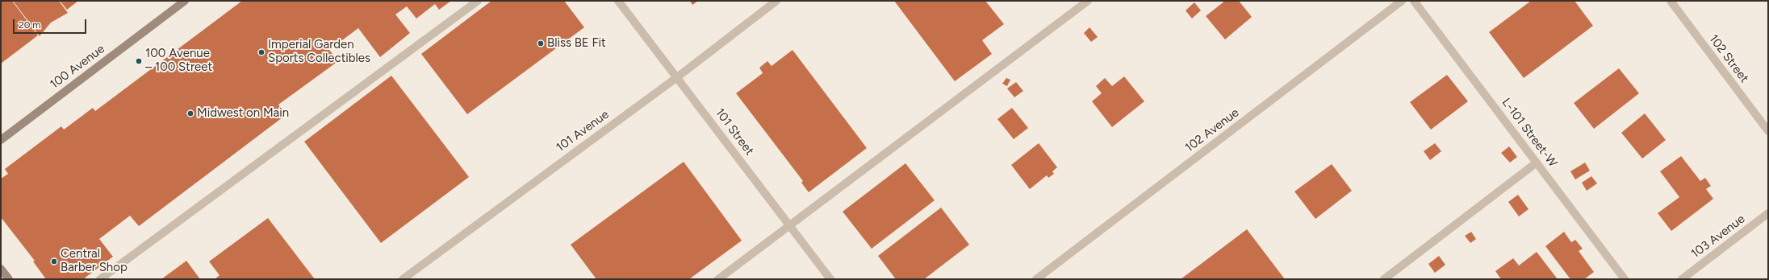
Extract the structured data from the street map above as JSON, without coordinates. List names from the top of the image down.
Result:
{
  "streets": {
    "main road": ["100 Avenue"],
    "street": [
      "102 Street",
      "102 Avenue",
      "101 Avenue",
      "101 Street",
      "L-101 Street-W",
      "103 Avenue"
    ]
  },
  "crossings": [
    ["101 Avenue", "101 Street"]
  ],
  "places": [
    "Bliss BE Fit",
    "Imperial Garden Sports Collectibles",
    "100 Avenue – 100 Street",
    "Midwest on Main",
    "Central Barber Shop"
  ],
  "scale_bar": "20 m"
}
